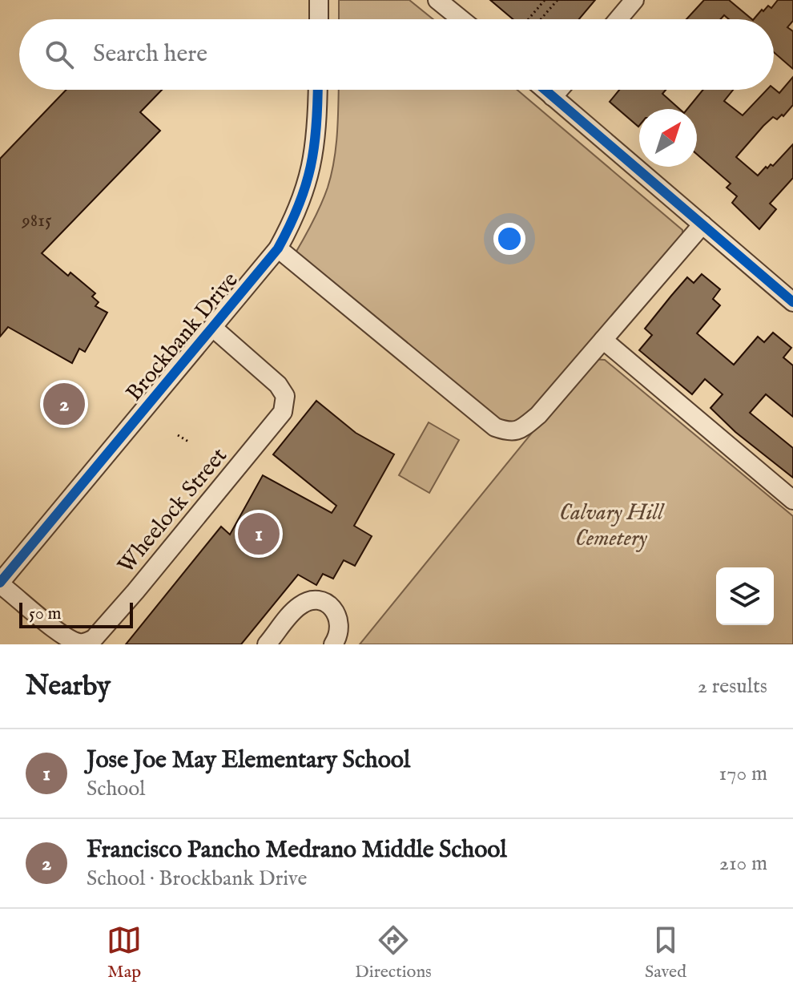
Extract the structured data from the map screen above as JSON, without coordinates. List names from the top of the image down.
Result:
{
  "streets": {
    "street": ["Brockbank Drive", "Wheelock Street"]
  },
  "crossings": [
    ["Brockbank Drive", "Wheelock Street"]
  ],
  "parks": ["Calvary Hill Cemetery"],
  "house_numbers": ["9815"],
  "scale_bar": "50 m",
  "north": "top right",
  "page": {
    "search": "Search here",
    "pins": ["2", "1"],
    "scale": "50 m",
    "heading": ["Nearby", "2 results"],
    "list": [
      {
        "mark": "1",
        "name": "Jose Joe May Elementary School",
        "note": "School",
        "value": "170 m"
      },
      {
        "mark": "2",
        "name": "Francisco Pancho Medrano Middle School",
        "note": "School · Brockbank Drive",
        "value": "210 m"
      }
    ],
    "nav": ["Map", "Directions", "Saved"]
  }
}
